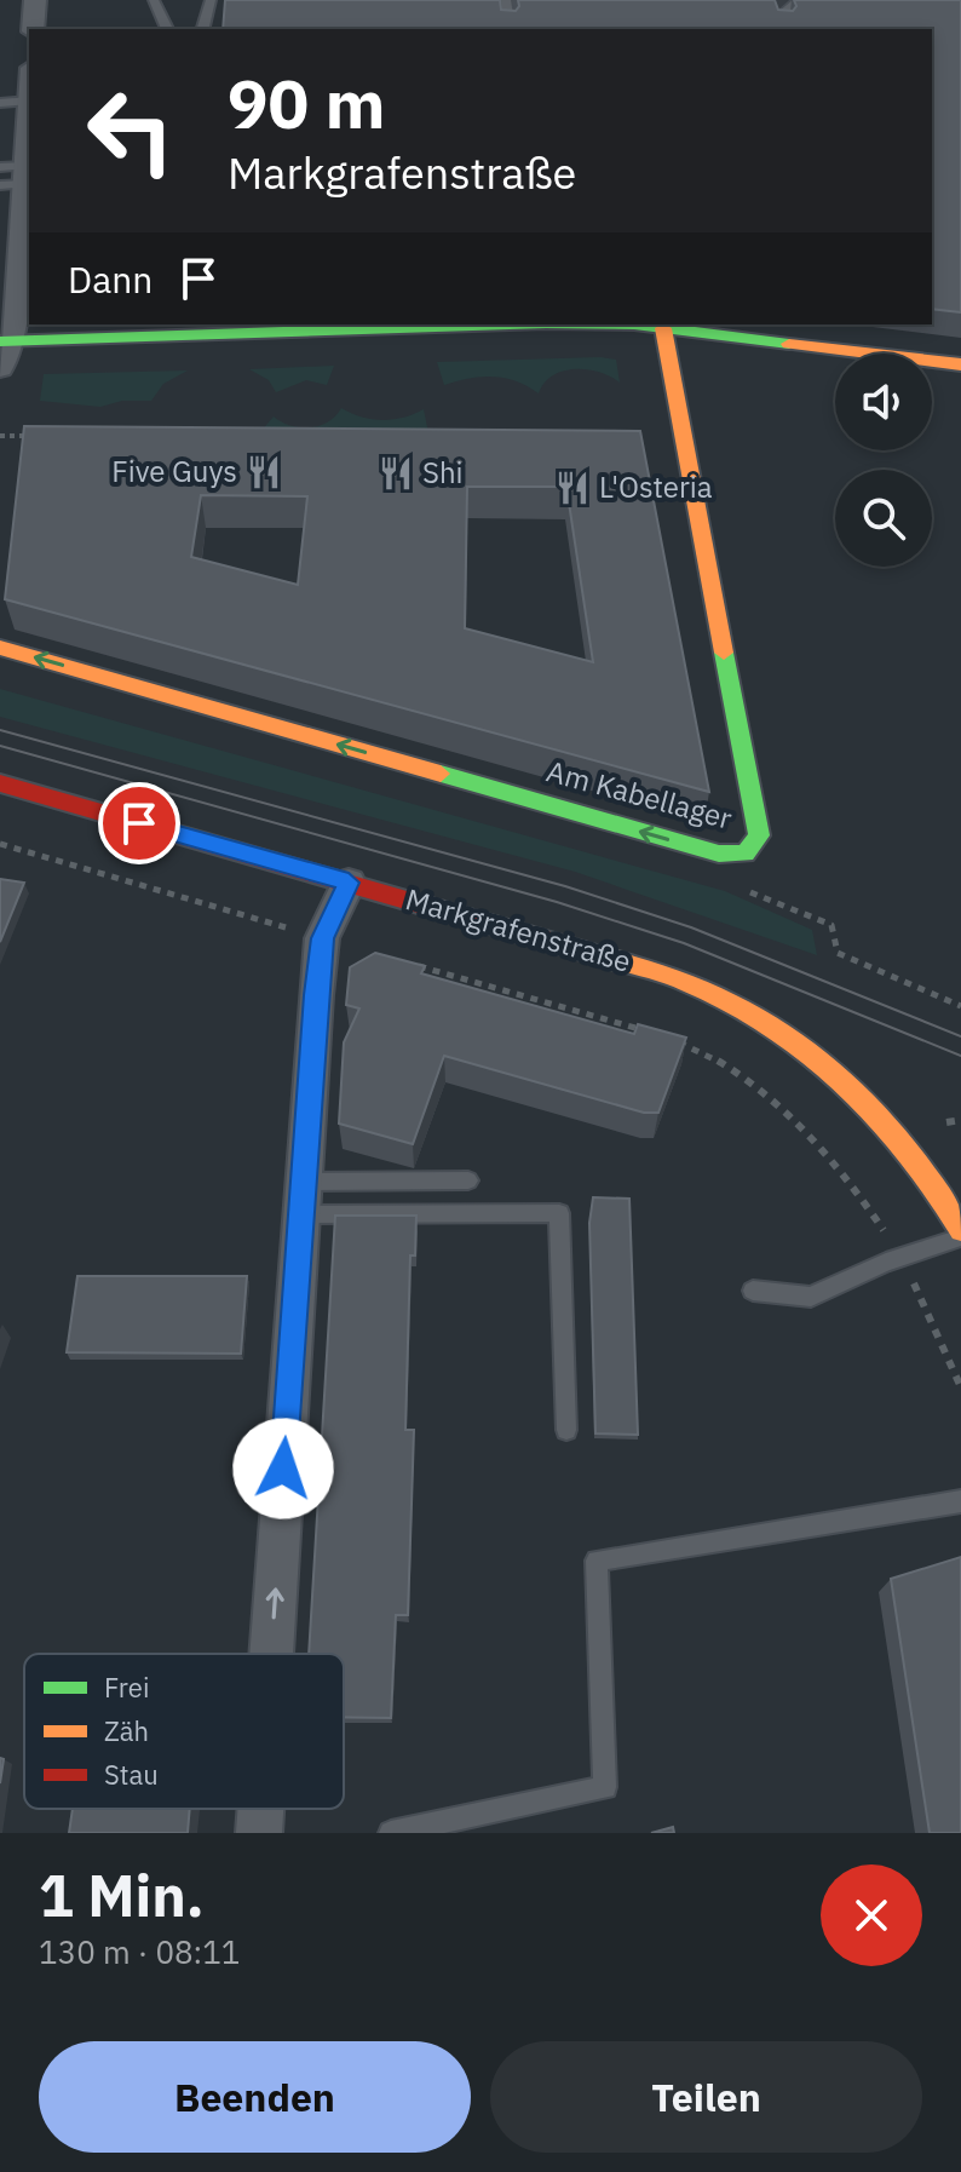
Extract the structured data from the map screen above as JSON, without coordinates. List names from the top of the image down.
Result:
{
  "streets": {
    "street": ["Am Kabellager", "Markgrafenstraße"]
  },
  "places": {
    "restaurant": ["Five Guys", "Shi", "L'Osteria"]
  },
  "legend": ["Frei", "Zäh", "Stau"],
  "page": {
    "turn": ["90 m", "Markgrafenstraße"],
    "then": "Dann",
    "heading": ["1 Min.", "130 m · 08:11"],
    "buttons": ["Beenden", "Teilen"]
  }
}
